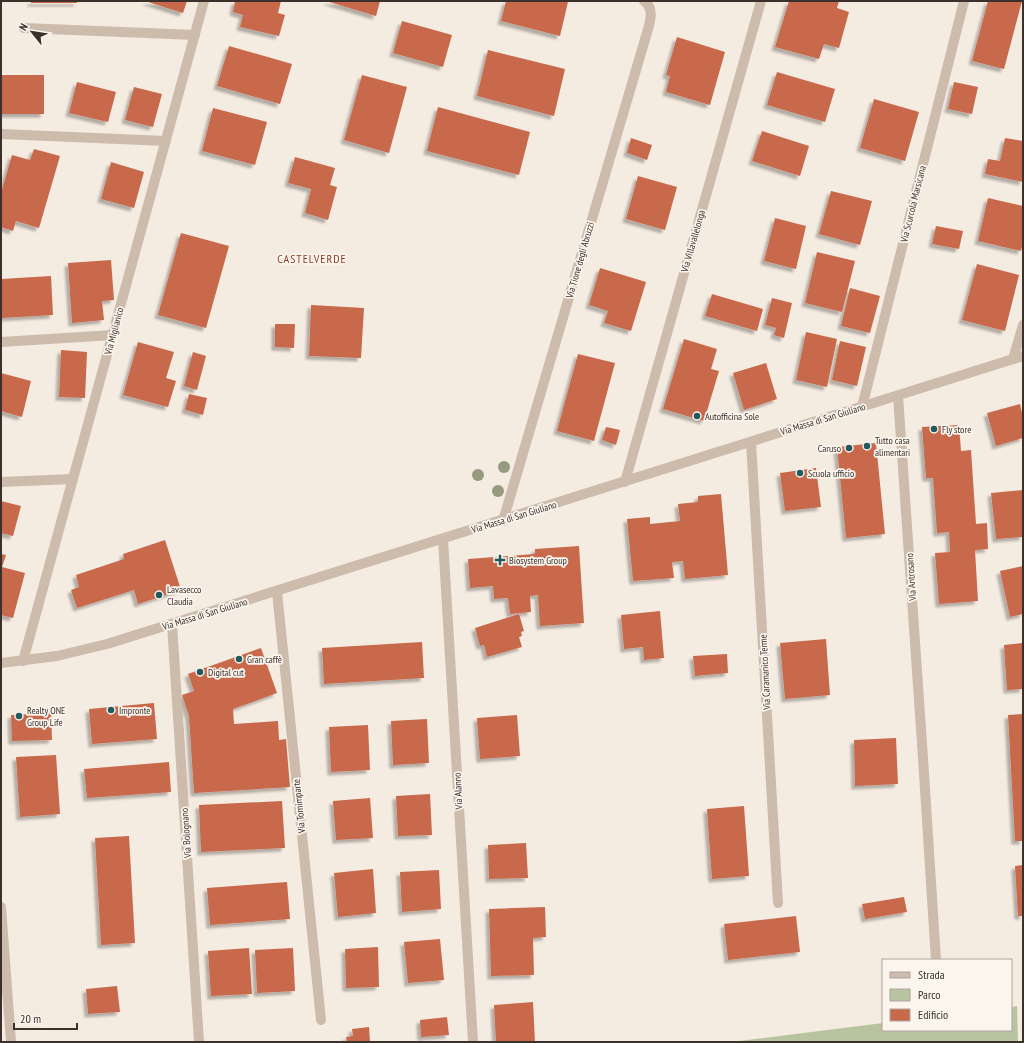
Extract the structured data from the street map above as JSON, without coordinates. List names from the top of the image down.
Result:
{
  "streets": {
    "street": [
      "Via Scurcola Marsicana",
      "Via Villavallelonga",
      "Via Tione degli Abruzzi",
      "Via Miglianico",
      "Via Massa di San Giuliano",
      "Via Antrosano",
      "Via Caramanico Terme",
      "Via Alanno",
      "Via Tornimparte",
      "Via Bolognano"
    ]
  },
  "crossings": [
    ["Via Scurcola Marsicana", "Via Massa di San Giuliano"],
    ["Via Villavallelonga", "Via Massa di San Giuliano"],
    ["Via Tione degli Abruzzi", "Via Massa di San Giuliano"],
    ["Via Miglianico", "Via Massa di San Giuliano"],
    ["Via Massa di San Giuliano", "Via Antrosano"],
    ["Via Massa di San Giuliano", "Via Caramanico Terme"],
    ["Via Massa di San Giuliano", "Via Alanno"],
    ["Via Massa di San Giuliano", "Via Tornimparte"],
    ["Via Massa di San Giuliano", "Via Bolognano"]
  ],
  "districts": ["CASTELVERDE"],
  "places": {
    "other": [
      "Autofficina Sole",
      "Fly store",
      "Tutto casa alimentari",
      "Caruso",
      "Scuola ufficio",
      "Lavasecco Claudia",
      "Gran caffè",
      "Digital cut",
      "Impronte",
      "Realty ONE Group Life"
    ],
    "health": ["Biosystem Group"]
  },
  "legend": ["Strada", "Parco", "Edificio"],
  "scale_bar": "20 m",
  "north": "top left"
}
